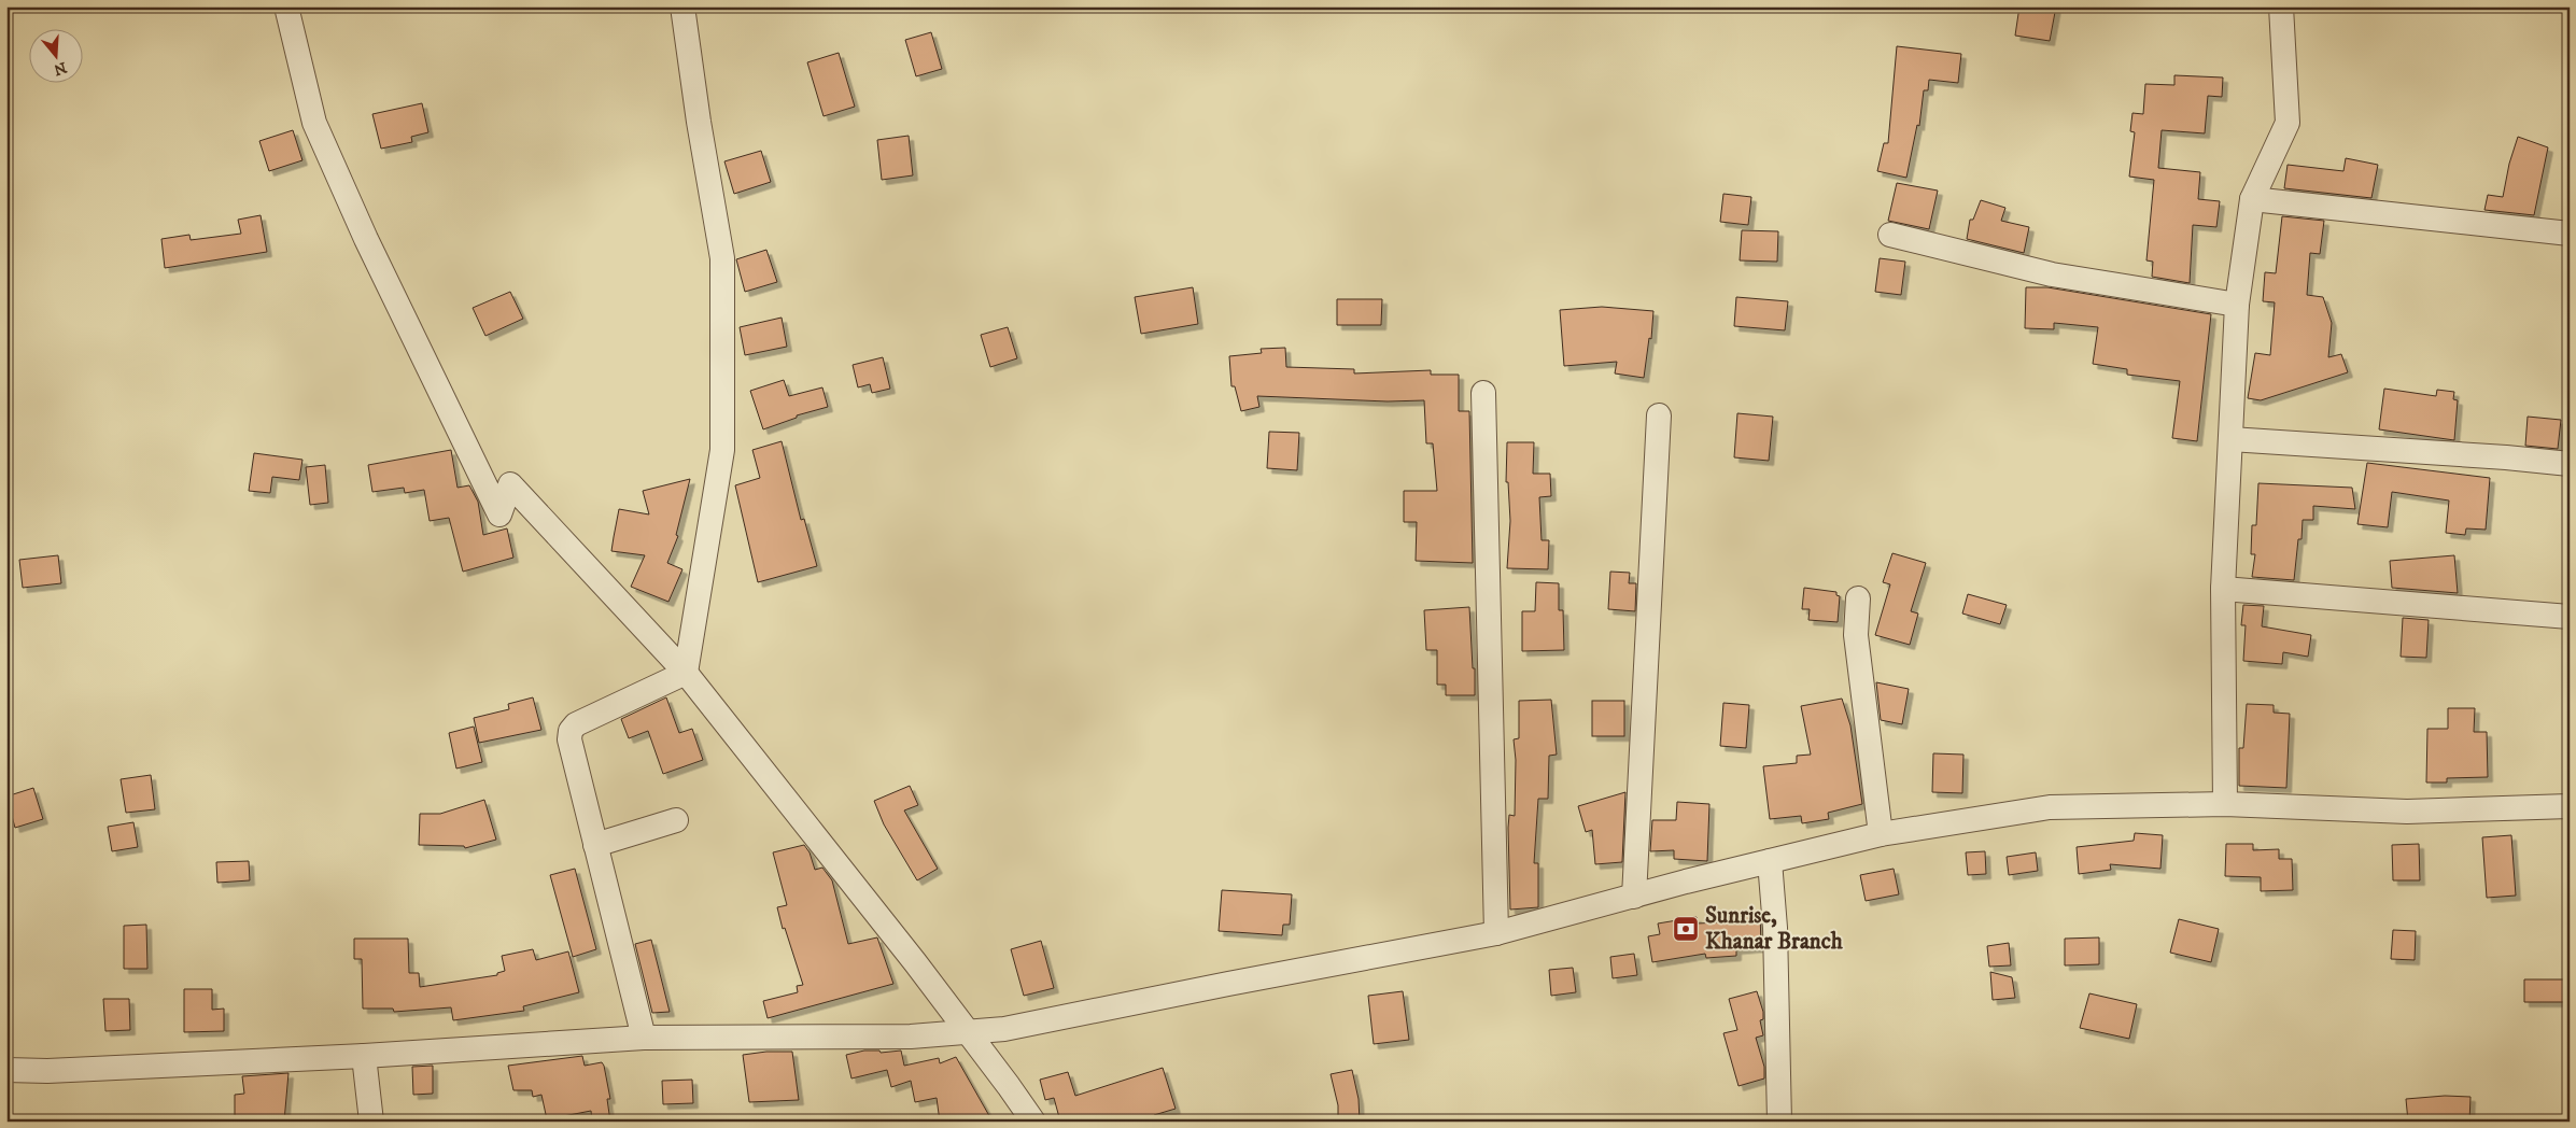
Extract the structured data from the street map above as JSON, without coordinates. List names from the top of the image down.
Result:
{
  "places": {
    "bank": ["Sunrise, Khanar Branch"]
  },
  "north": "bottom"
}
